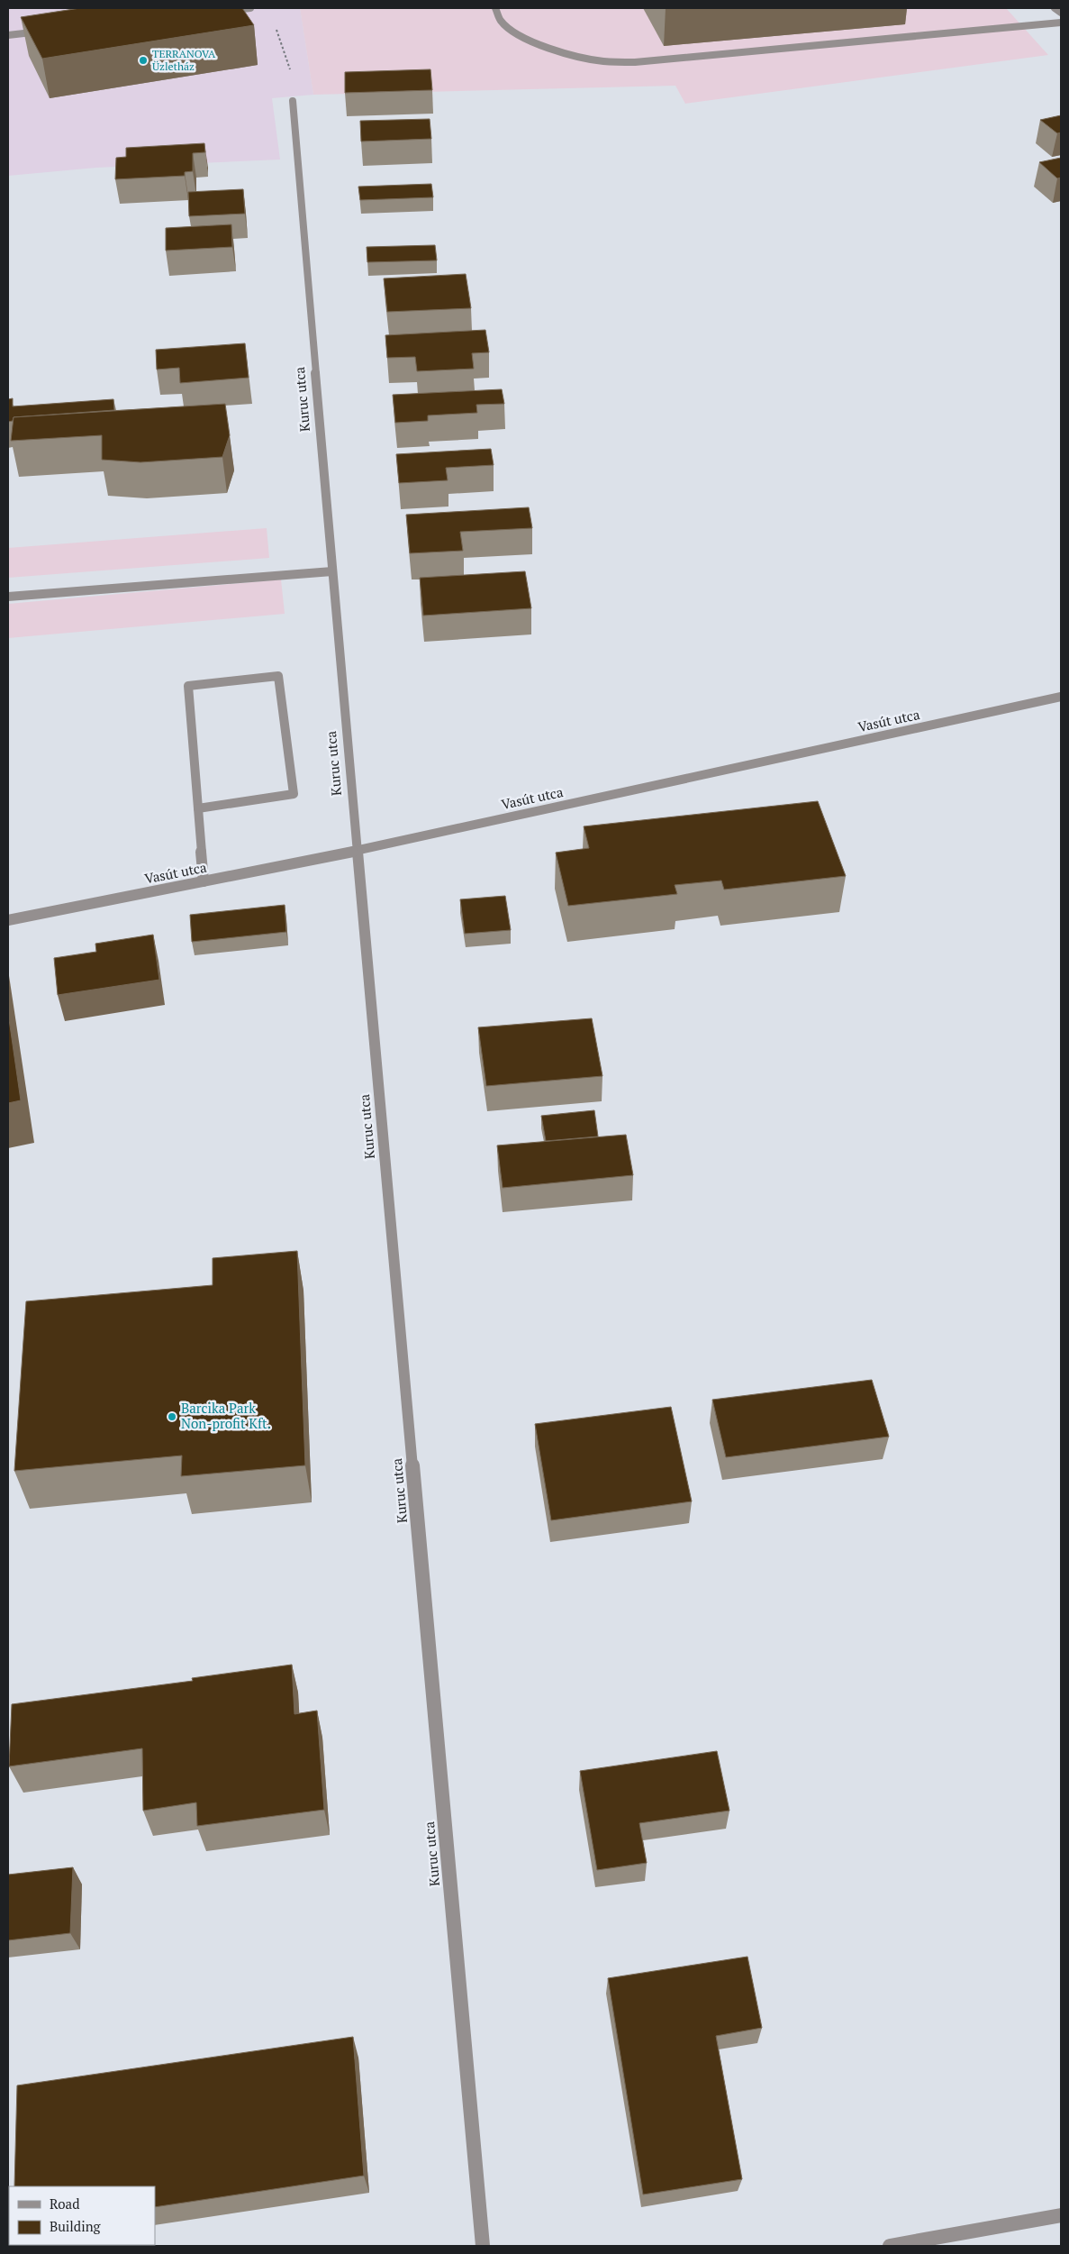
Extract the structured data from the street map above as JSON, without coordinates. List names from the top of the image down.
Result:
{
  "streets": {
    "street": ["Kuruc utca", "Vasút utca"]
  },
  "crossings": [
    ["Kuruc utca", "Vasút utca"]
  ],
  "places": ["TERRANOVA Üzletház", "Barcika Park Non-profit Kft."],
  "legend": ["Road", "Building"]
}
